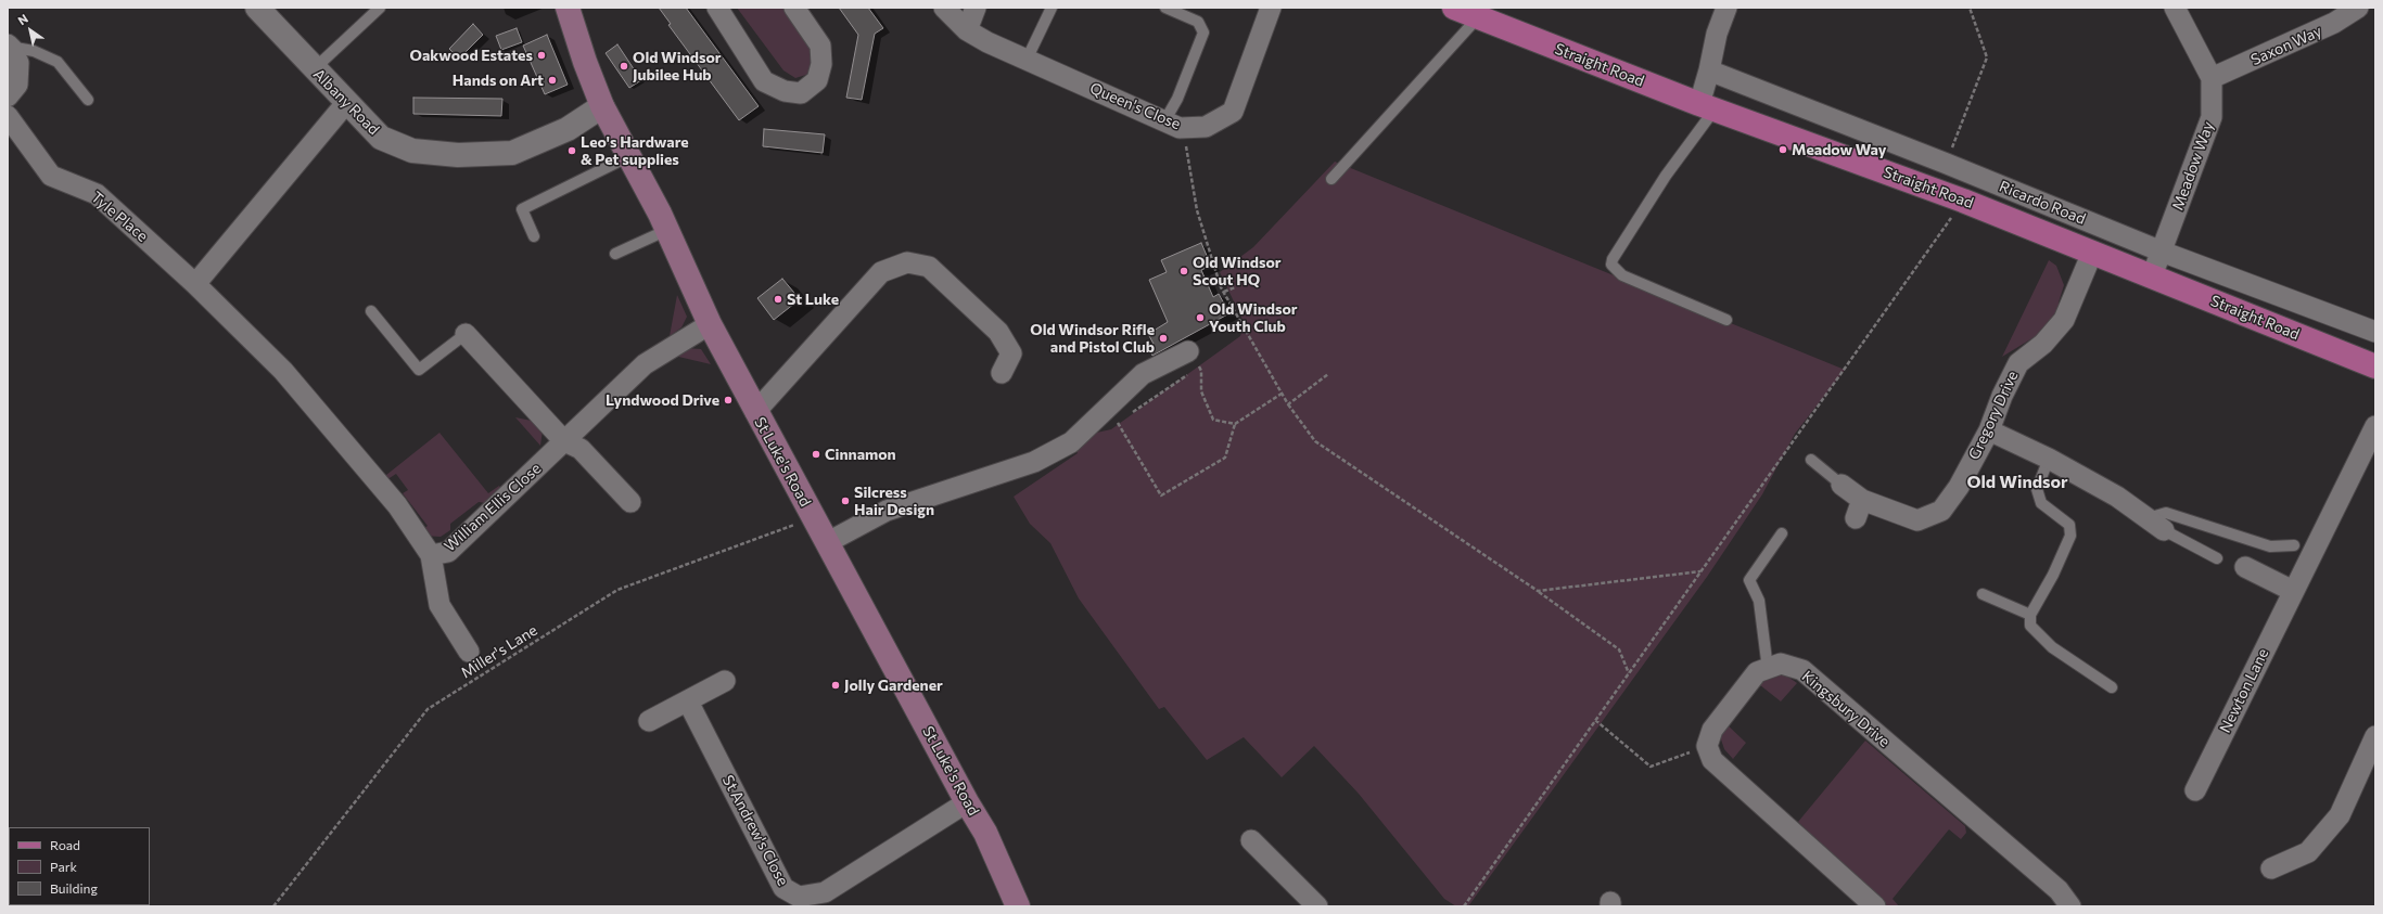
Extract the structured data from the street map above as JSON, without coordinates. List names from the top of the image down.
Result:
{
  "streets": {
    "main road": ["Straight Road", "St Luke's Road"],
    "street": [
      "Saxon Way",
      "Albany Road",
      "Queen's Close",
      "Meadow Way",
      "Ricardo Road",
      "Tyle Place",
      "Gregory Drive",
      "William Ellis Close",
      "Newton Lane",
      "Kingsbury Drive",
      "St Andrew's Close"
    ],
    "path": ["Miller's Lane"]
  },
  "crossings": [
    ["Saxon Way", "Meadow Way"],
    ["Straight Road", "Meadow Way"],
    ["Straight Road", "Gregory Drive"],
    ["Albany Road", "St Luke's Road"],
    ["Meadow Way", "Ricardo Road"],
    ["Tyle Place", "William Ellis Close"],
    ["St Luke's Road", "William Ellis Close"],
    ["St Luke's Road", "Miller's Lane"],
    ["St Luke's Road", "St Andrew's Close"]
  ],
  "districts": ["Old Windsor"],
  "places": [
    "Oakwood Estates",
    "Old Windsor Jubilee Hub",
    "Hands on Art",
    "Meadow Way",
    "Leo's Hardware & Pet supplies",
    "Old Windsor Scout HQ",
    "St Luke",
    "Old Windsor Youth Club",
    "Old Windsor Rifle and Pistol Club",
    "Lyndwood Drive",
    "Cinnamon",
    "Silcress Hair Design",
    "Jolly Gardener"
  ],
  "legend": ["Road", "Park", "Building"],
  "north": "top left"
}
